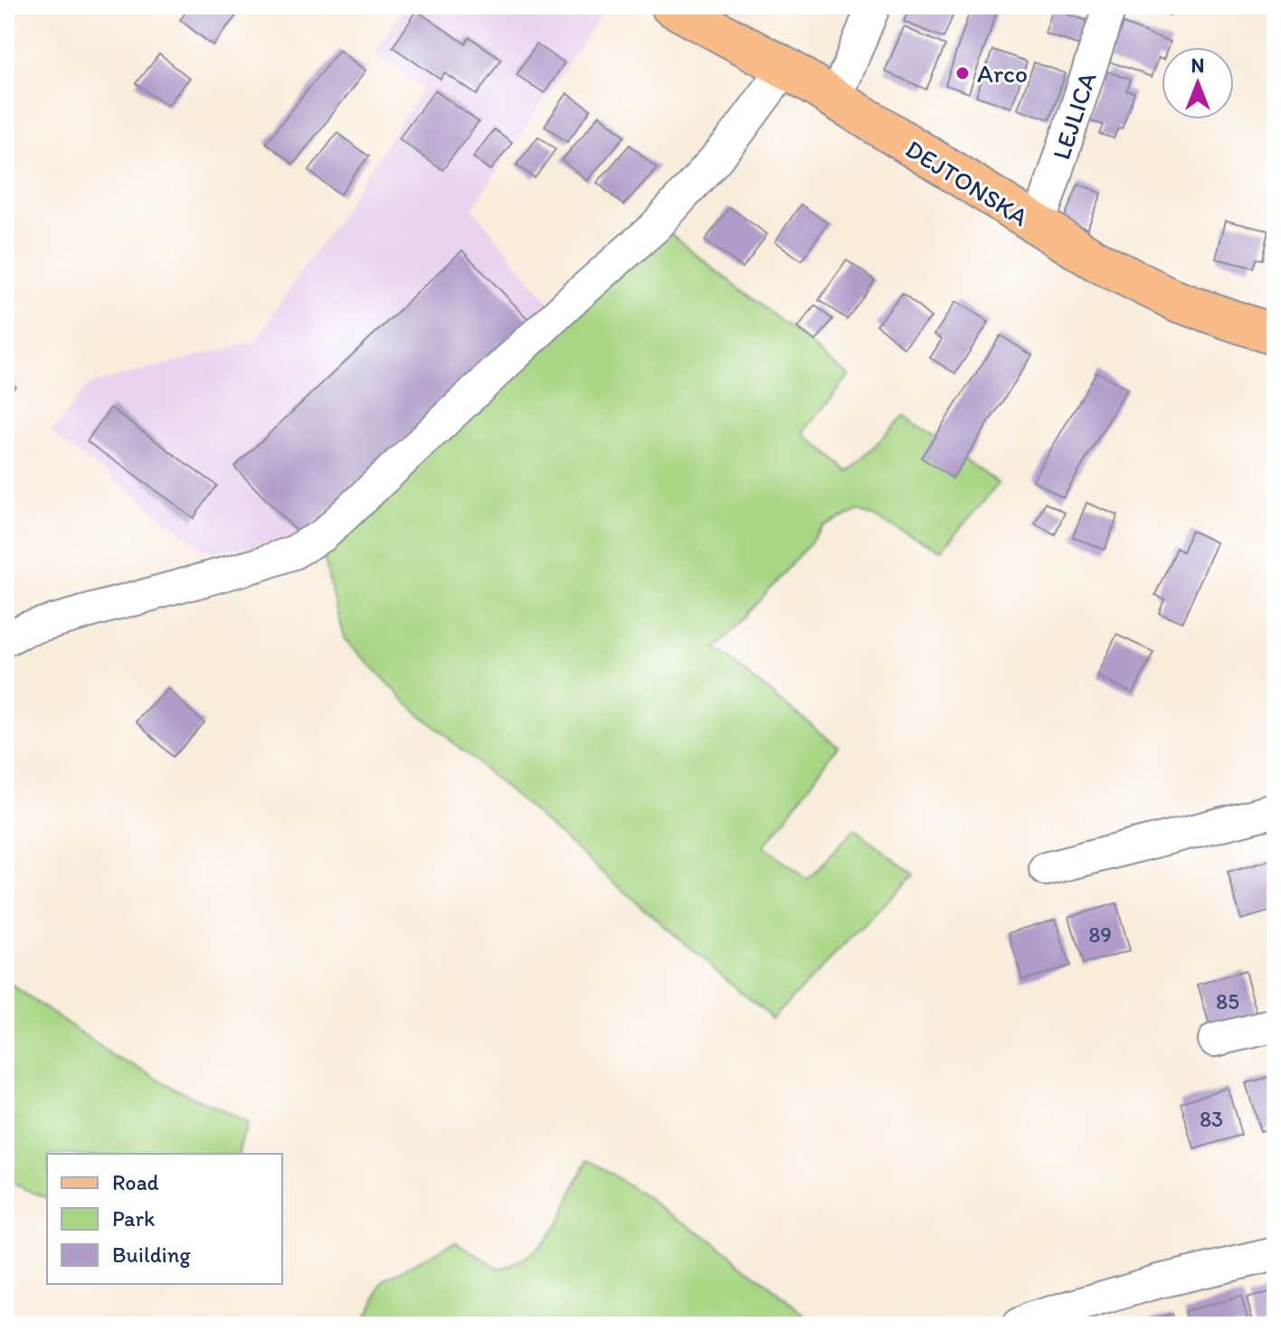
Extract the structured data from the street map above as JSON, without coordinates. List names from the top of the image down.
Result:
{
  "streets": {
    "main road": ["DEJTONSKA"],
    "street": ["LEJLICA"]
  },
  "crossings": [
    ["LEJLICA", "DEJTONSKA"]
  ],
  "places": ["Arco"],
  "house_numbers": ["89", "85", "83"],
  "legend": ["Road", "Park", "Building"],
  "north": "top"
}
